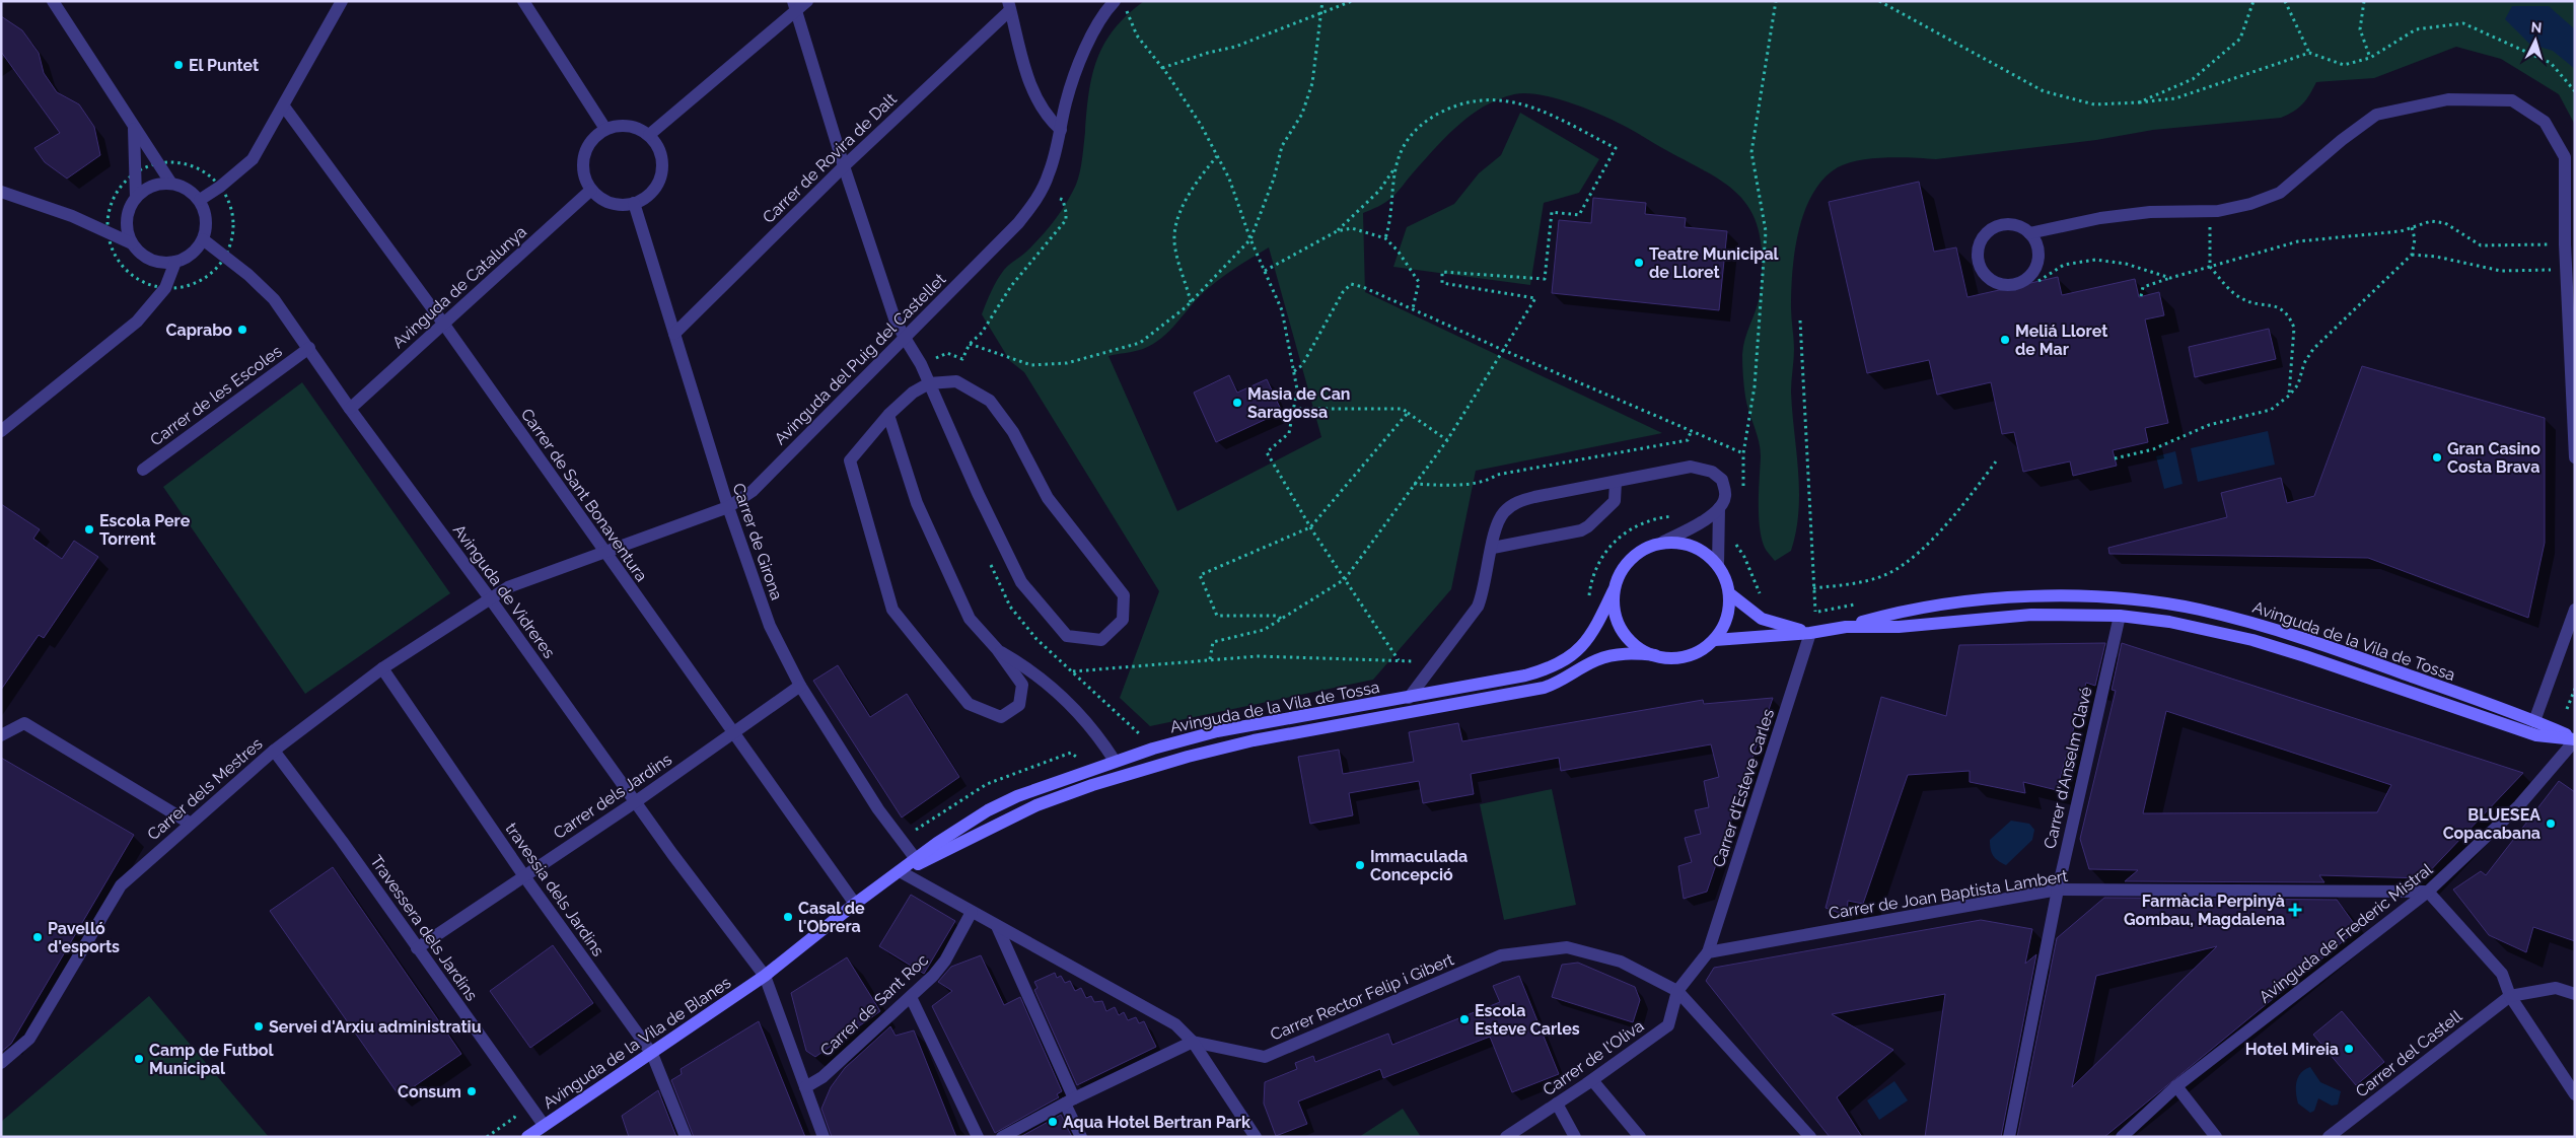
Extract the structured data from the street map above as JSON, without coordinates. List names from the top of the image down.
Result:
{
  "streets": {
    "main road": ["Avinguda de la Vila de Tossa", "Avinguda de la Vila de Blanes"],
    "street": [
      "Carrer de Rovira de Dalt",
      "Avinguda de Catalunya",
      "Avinguda del Puig del Castellet",
      "Carrer de les Escoles",
      "Carrer de Sant Bonaventura",
      "Carrer de Girona",
      "Avinguda de Vidreres",
      "Carrer d'Anselm Clavé",
      "Carrer d'Esteve Carles",
      "Carrer dels Mestres",
      "Carrer dels Jardins",
      "travessia dels Jardins",
      "Carrer de Joan Baptista Lambert",
      "Travessera dels Jardins",
      "Avinguda de Frederic Mistral",
      "Carrer Rector Felip i Gibert",
      "Carrer de Sant Roc",
      "Carrer del Castell",
      "Carrer de l'Oliva"
    ]
  },
  "crossings": [
    ["Carrer de Rovira de Dalt", "Carrer de Girona"],
    ["Avinguda de Catalunya", "Carrer de Sant Bonaventura"],
    ["Avinguda de Catalunya", "Carrer de Girona"],
    ["Avinguda de Catalunya", "Avinguda de Vidreres"],
    ["Avinguda del Puig del Castellet", "Carrer de Sant Bonaventura"],
    ["Avinguda del Puig del Castellet", "Carrer de Girona"],
    ["Avinguda del Puig del Castellet", "Avinguda de Vidreres"],
    ["Avinguda del Puig del Castellet", "Carrer dels Mestres"],
    ["Carrer de les Escoles", "Avinguda de Vidreres"],
    ["Carrer de Sant Bonaventura", "Avinguda de la Vila de Tossa"],
    ["Carrer de Sant Bonaventura", "Carrer dels Jardins"],
    ["Carrer de Girona", "Avinguda de la Vila de Tossa"],
    ["Carrer de Girona", "Carrer dels Jardins"],
    ["Avinguda de Vidreres", "Avinguda de la Vila de Tossa"],
    ["Avinguda de Vidreres", "Carrer dels Mestres"],
    ["Avinguda de Vidreres", "Carrer dels Jardins"],
    ["Avinguda de Vidreres", "Carrer de Sant Roc"],
    ["Avinguda de Vidreres", "Avinguda de la Vila de Blanes"],
    ["Avinguda de la Vila de Tossa", "Carrer d'Anselm Clavé"],
    ["Avinguda de la Vila de Tossa", "Carrer d'Esteve Carles"],
    ["Avinguda de la Vila de Tossa", "Avinguda de Frederic Mistral"],
    ["Avinguda de la Vila de Tossa", "Avinguda de la Vila de Blanes"],
    ["Carrer d'Anselm Clavé", "Carrer de Joan Baptista Lambert"],
    ["Carrer d'Esteve Carles", "Carrer de Joan Baptista Lambert"],
    ["Carrer dels Mestres", "travessia dels Jardins"],
    ["Carrer dels Mestres", "Travessera dels Jardins"],
    ["Carrer dels Jardins", "travessia dels Jardins"],
    ["Carrer dels Jardins", "Travessera dels Jardins"],
    ["travessia dels Jardins", "Avinguda de la Vila de Blanes"],
    ["Carrer de Joan Baptista Lambert", "Avinguda de Frederic Mistral"],
    ["Travessera dels Jardins", "Avinguda de la Vila de Blanes"],
    ["Carrer Rector Felip i Gibert", "Carrer de l'Oliva"]
  ],
  "places": {
    "other": [
      "El Puntet",
      "Teatre Municipal de Lloret",
      "Caprabo",
      "Meliá Lloret de Mar",
      "Masia de Can Saragossa",
      "Gran Casino Costa Brava",
      "Escola Pere Torrent",
      "BLUESEA Copacabana",
      "Immaculada Concepció",
      "Casal de l'Obrera",
      "Pavelló d'esports",
      "Escola Esteve Carles",
      "Servei d'Arxiu administratiu",
      "Hotel Mireia",
      "Camp de Futbol Municipal",
      "Consum",
      "Aqua Hotel Bertran Park"
    ],
    "health": ["Farmàcia Perpinyà Gombau, Magdalena"]
  },
  "north": "top"
}
